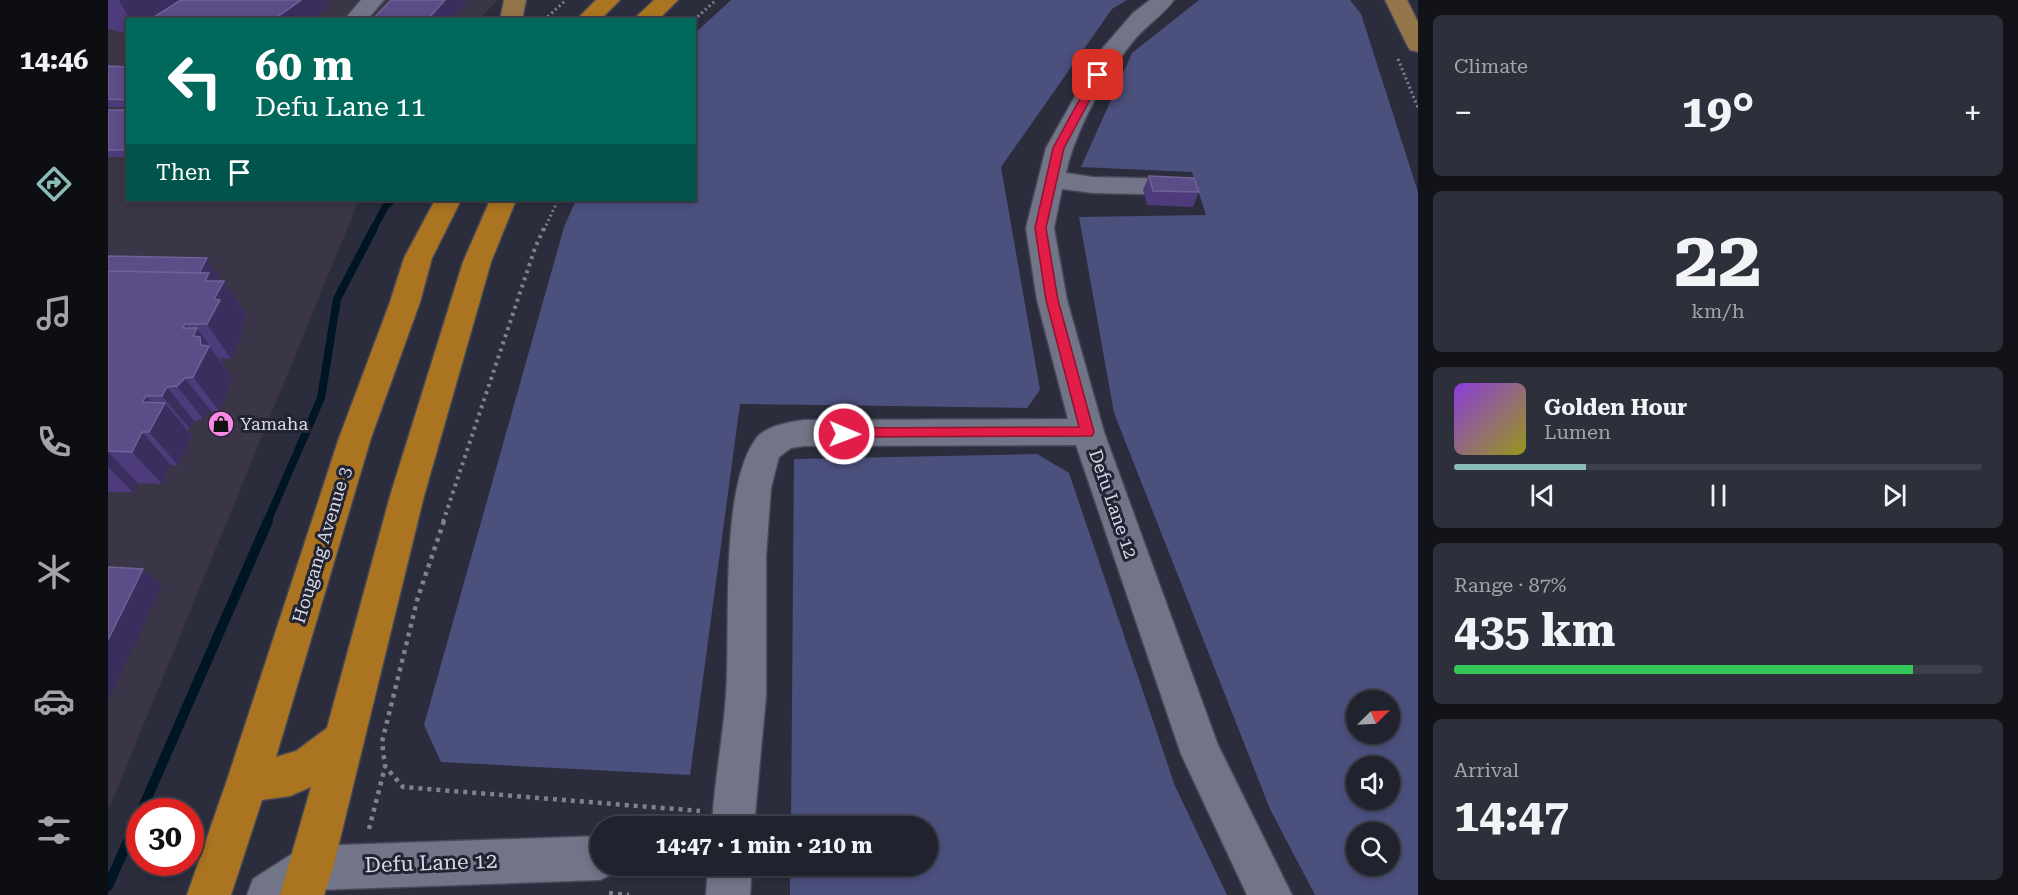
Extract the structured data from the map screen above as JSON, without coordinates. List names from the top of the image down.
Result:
{
  "streets": {
    "highway": ["Hougang Avenue 3"],
    "street": ["Defu Lane 12"]
  },
  "places": {
    "shop": ["Yamaha"]
  },
  "north": "top right",
  "page": {
    "tabs": "14:46",
    "tile": [
      "Climate",
      ["22", "km/h"],
      ["Range · 87%", "435 km"],
      ["Arrival", "14:47"]
    ],
    "turn": ["60 m", "Defu Lane 11"],
    "heat": ["−", "19°", "+"],
    "then": "Then",
    "song": ["Golden Hour", "Lumen"],
    "limit": "30",
    "trip": "14:47 · 1 min · 210 m"
  }
}
